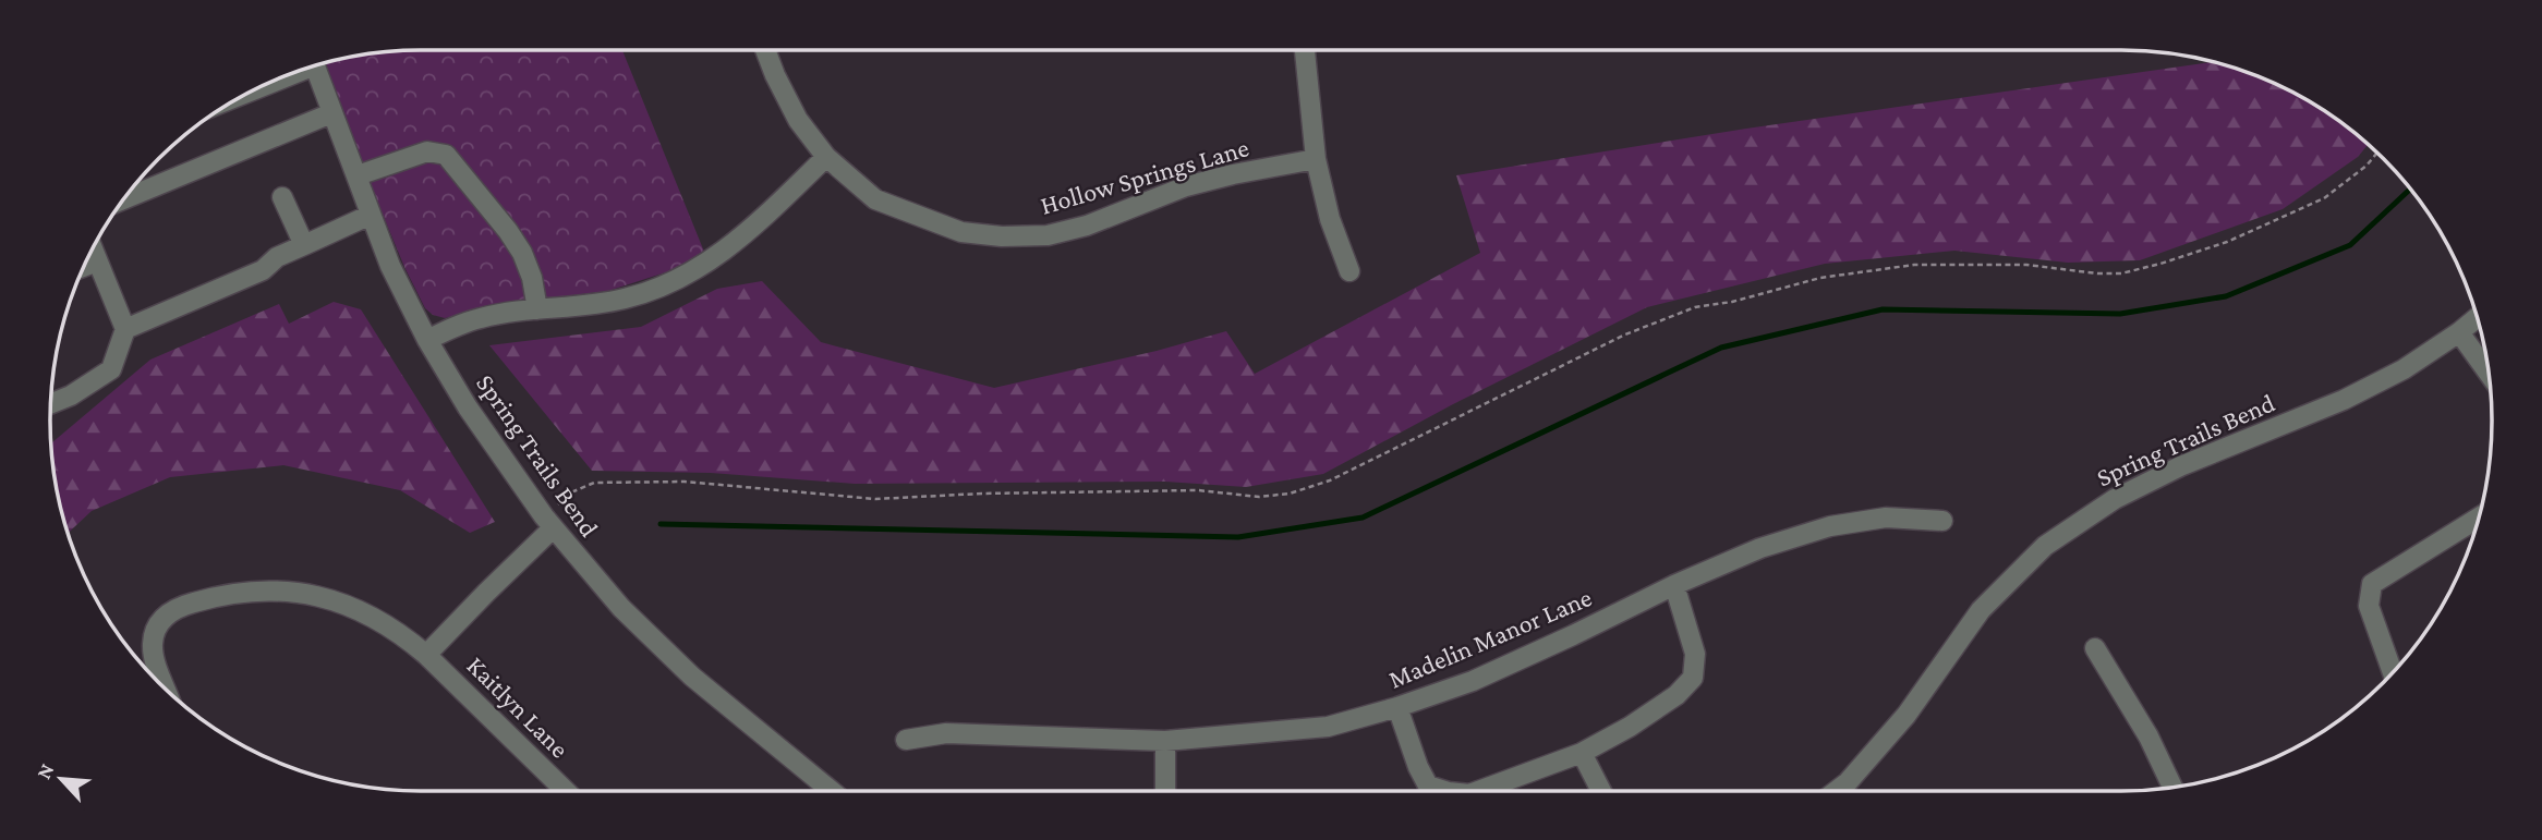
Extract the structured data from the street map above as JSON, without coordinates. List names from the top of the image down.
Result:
{
  "streets": {
    "street": [
      "Hollow Springs Lane",
      "Spring Trails Bend",
      "Madelin Manor Lane",
      "Kaitlyn Lane"
    ]
  },
  "north": "top left"
}
